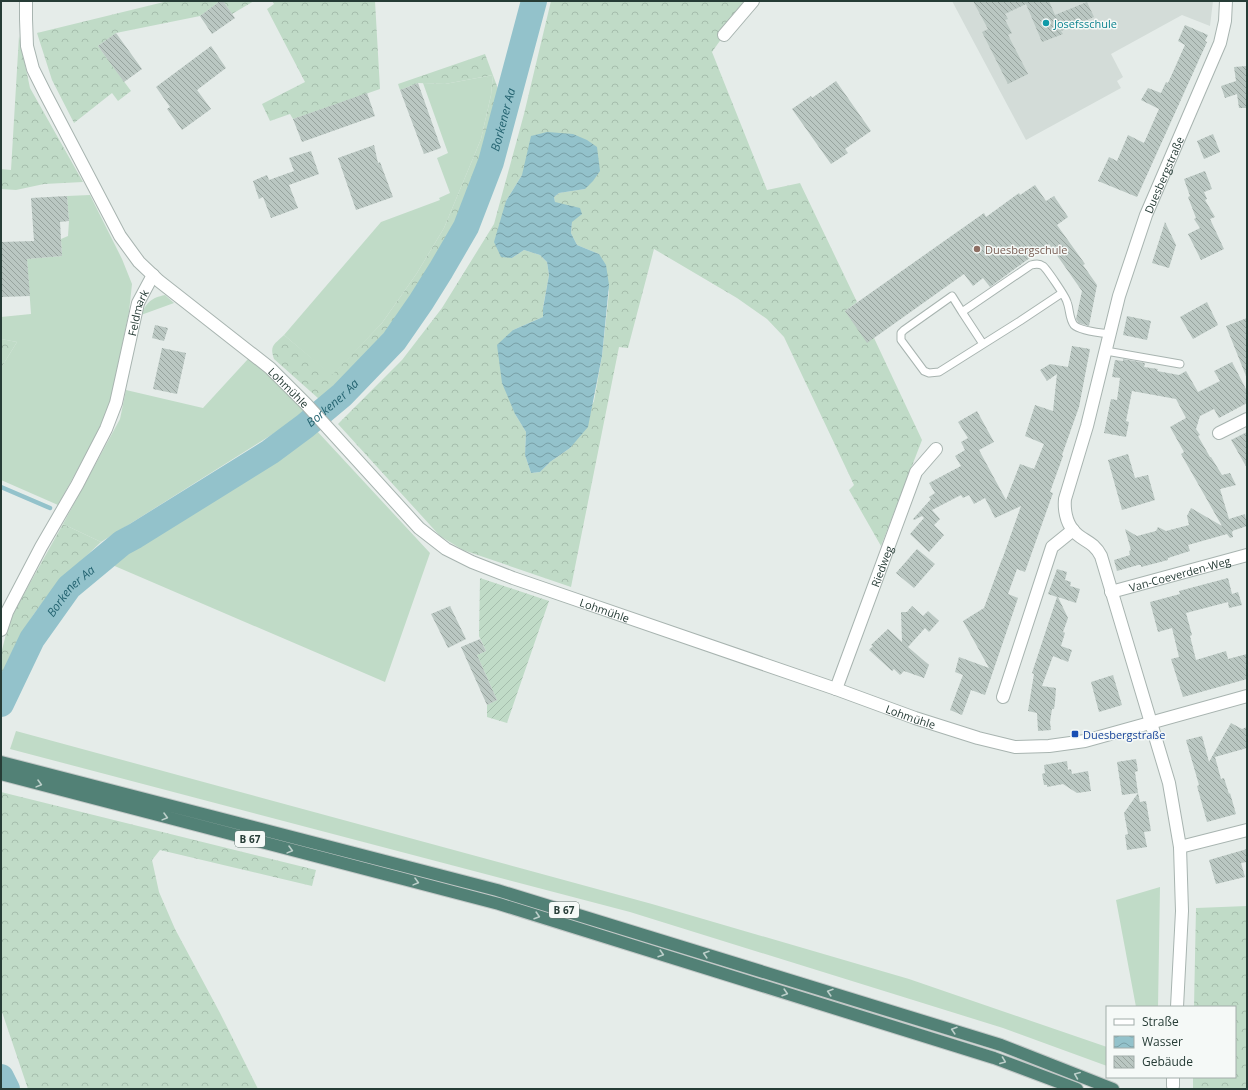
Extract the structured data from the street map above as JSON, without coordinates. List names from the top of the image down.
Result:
{
  "streets": {
    "highway": ["B 67"],
    "street": [
      "Duesbergstraße",
      "Feldmark",
      "Lohmühle",
      "Riedweg",
      "Van-Coeverden-Weg"
    ]
  },
  "crossings": [
    ["Feldmark", "Lohmühle"],
    ["Lohmühle", "Riedweg"]
  ],
  "water": ["Borkener Aa"],
  "places": {
    "other": ["Josefsschule", "Duesbergschule"],
    "transit": ["Duesbergstraße"]
  },
  "legend": ["Straße", "Wasser", "Gebäude"]
}
